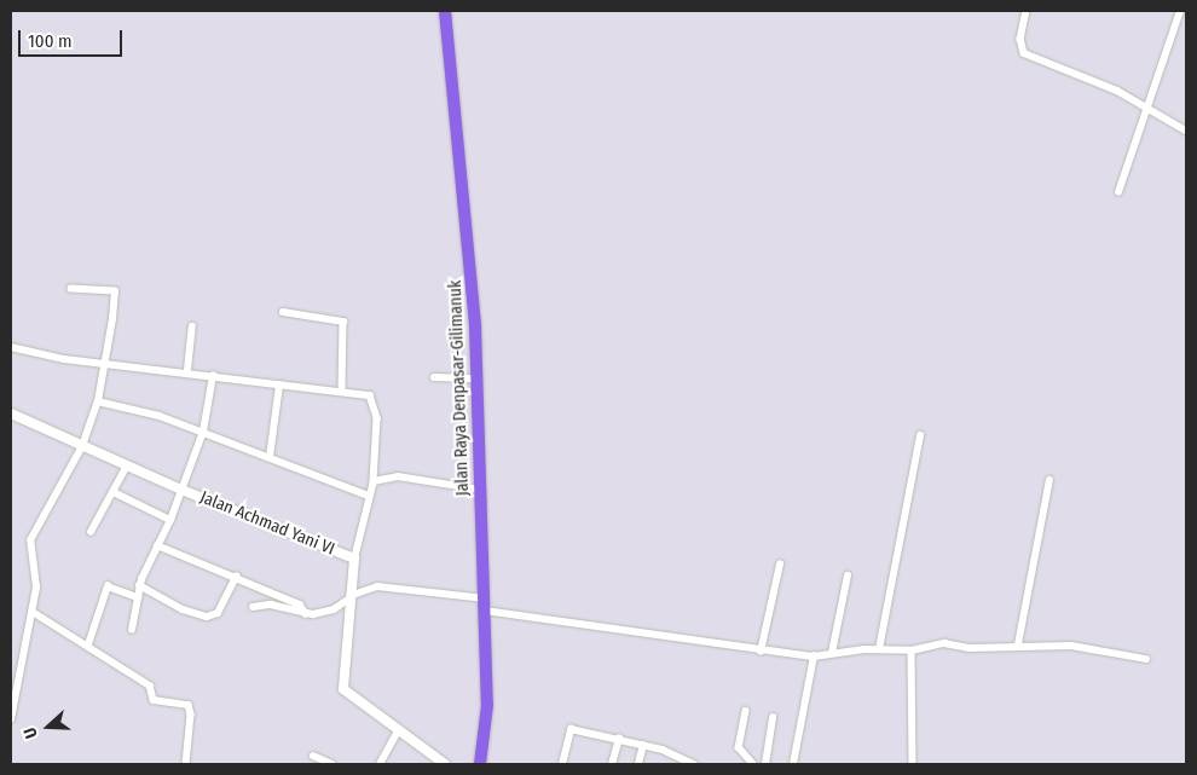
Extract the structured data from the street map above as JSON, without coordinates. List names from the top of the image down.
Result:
{
  "streets": {
    "highway": ["Jalan Raya Denpasar-Gilimanuk"],
    "street": ["Jalan Achmad Yani VI"]
  },
  "scale_bar": "100 m",
  "north": "left"
}
